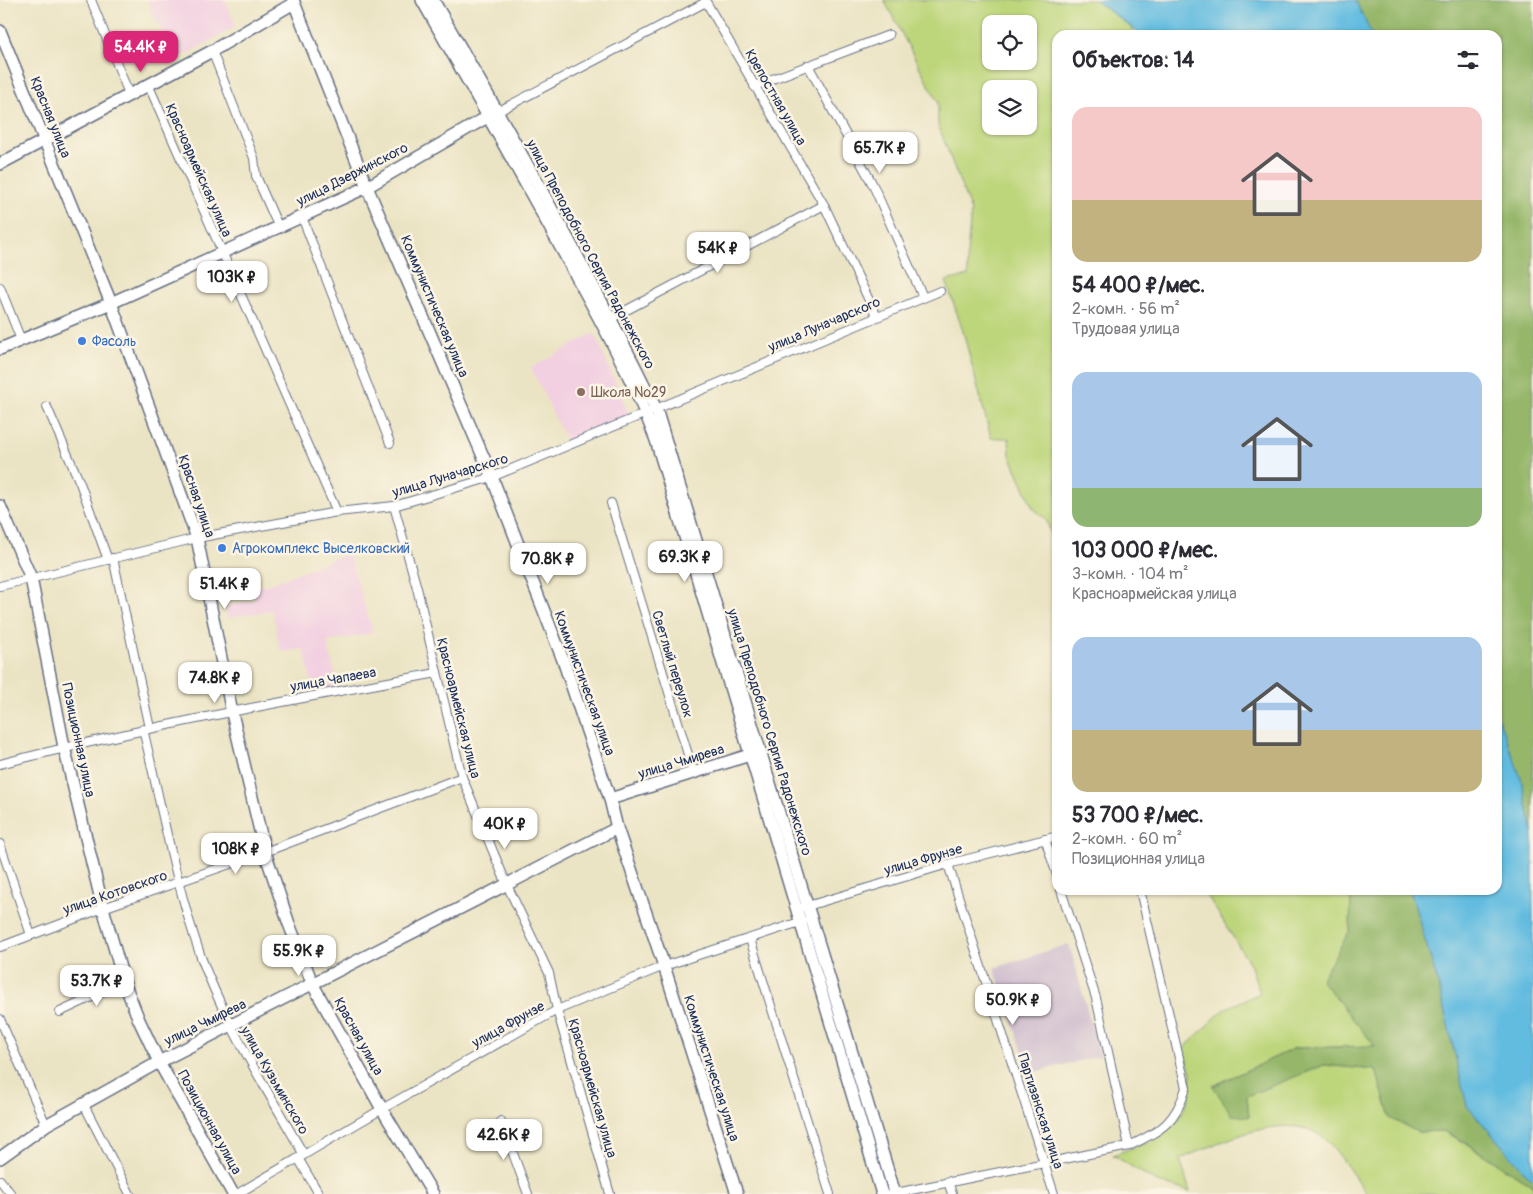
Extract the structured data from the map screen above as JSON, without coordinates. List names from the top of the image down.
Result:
{
  "streets": {
    "street": [
      "Крепостная улица",
      "Красная улица",
      "Красноармейская улица",
      "улица Дзержинского",
      "улица Преподобного Сергия Радонежского",
      "Коммунистическая улица",
      "улица Луначарского",
      "Светлый переулок",
      "улица Чапаева",
      "Позиционная улица",
      "улица Чмирева",
      "улица Фрунзе",
      "улица Котовского",
      "улица Кузьминского",
      "Партизанская улица"
    ]
  },
  "crossings": [
    ["Крепостная улица", "улица Дзержинского"],
    ["Крепостная улица", "улица Луначарского"],
    ["Красная улица", "улица Дзержинского"],
    ["Красная улица", "улица Луначарского"],
    ["Красная улица", "улица Чапаева"],
    ["Красная улица", "улица Чмирева"],
    ["Красная улица", "улица Фрунзе"],
    ["Красная улица", "улица Котовского"],
    ["Красноармейская улица", "улица Дзержинского"],
    ["Красноармейская улица", "улица Луначарского"],
    ["Красноармейская улица", "улица Чапаева"],
    ["Красноармейская улица", "улица Чмирева"],
    ["Красноармейская улица", "улица Фрунзе"],
    ["Красноармейская улица", "улица Котовского"],
    ["улица Дзержинского", "улица Преподобного Сергия Радонежского"],
    ["улица Дзержинского", "Коммунистическая улица"],
    ["улица Преподобного Сергия Радонежского", "улица Луначарского"],
    ["улица Преподобного Сергия Радонежского", "улица Чмирева"],
    ["улица Преподобного Сергия Радонежского", "улица Фрунзе"],
    ["Коммунистическая улица", "улица Луначарского"],
    ["Коммунистическая улица", "улица Чмирева"],
    ["Коммунистическая улица", "улица Фрунзе"],
    ["улица Луначарского", "Позиционная улица"],
    ["улица Луначарского", "улица Кузьминского"],
    ["Светлый переулок", "улица Чмирева"],
    ["улица Чапаева", "Позиционная улица"],
    ["улица Чапаева", "улица Кузьминского"],
    ["Позиционная улица", "улица Чмирева"],
    ["Позиционная улица", "улица Котовского"],
    ["улица Чмирева", "улица Кузьминского"],
    ["улица Фрунзе", "улица Кузьминского"],
    ["улица Фрунзе", "Партизанская улица"],
    ["улица Котовского", "улица Кузьминского"]
  ],
  "places": ["Фасоль", "Школа №29", "Агрокомплекс Выселковский"],
  "page": {
    "heading": "Объектов: 14",
    "price": [
      "54.4K ₽",
      "65.7K ₽",
      "54K ₽",
      "103K ₽",
      "69.3K ₽",
      "70.8K ₽",
      "51.4K ₽",
      "74.8K ₽",
      "40K ₽",
      "108K ₽",
      "55.9K ₽",
      "53.7K ₽",
      "50.9K ₽",
      "42.6K ₽"
    ],
    "list": [
      {
        "name": "54 400 ₽/мес.",
        "note": "2-комн. · 56 m² · Трудовая улица"
      },
      {
        "name": "103 000 ₽/мес.",
        "note": "3-комн. · 104 m² · Красноармейская улица"
      },
      {
        "name": "53 700 ₽/мес.",
        "note": "2-комн. · 60 m² · Позиционная улица"
      }
    ]
  }
}
